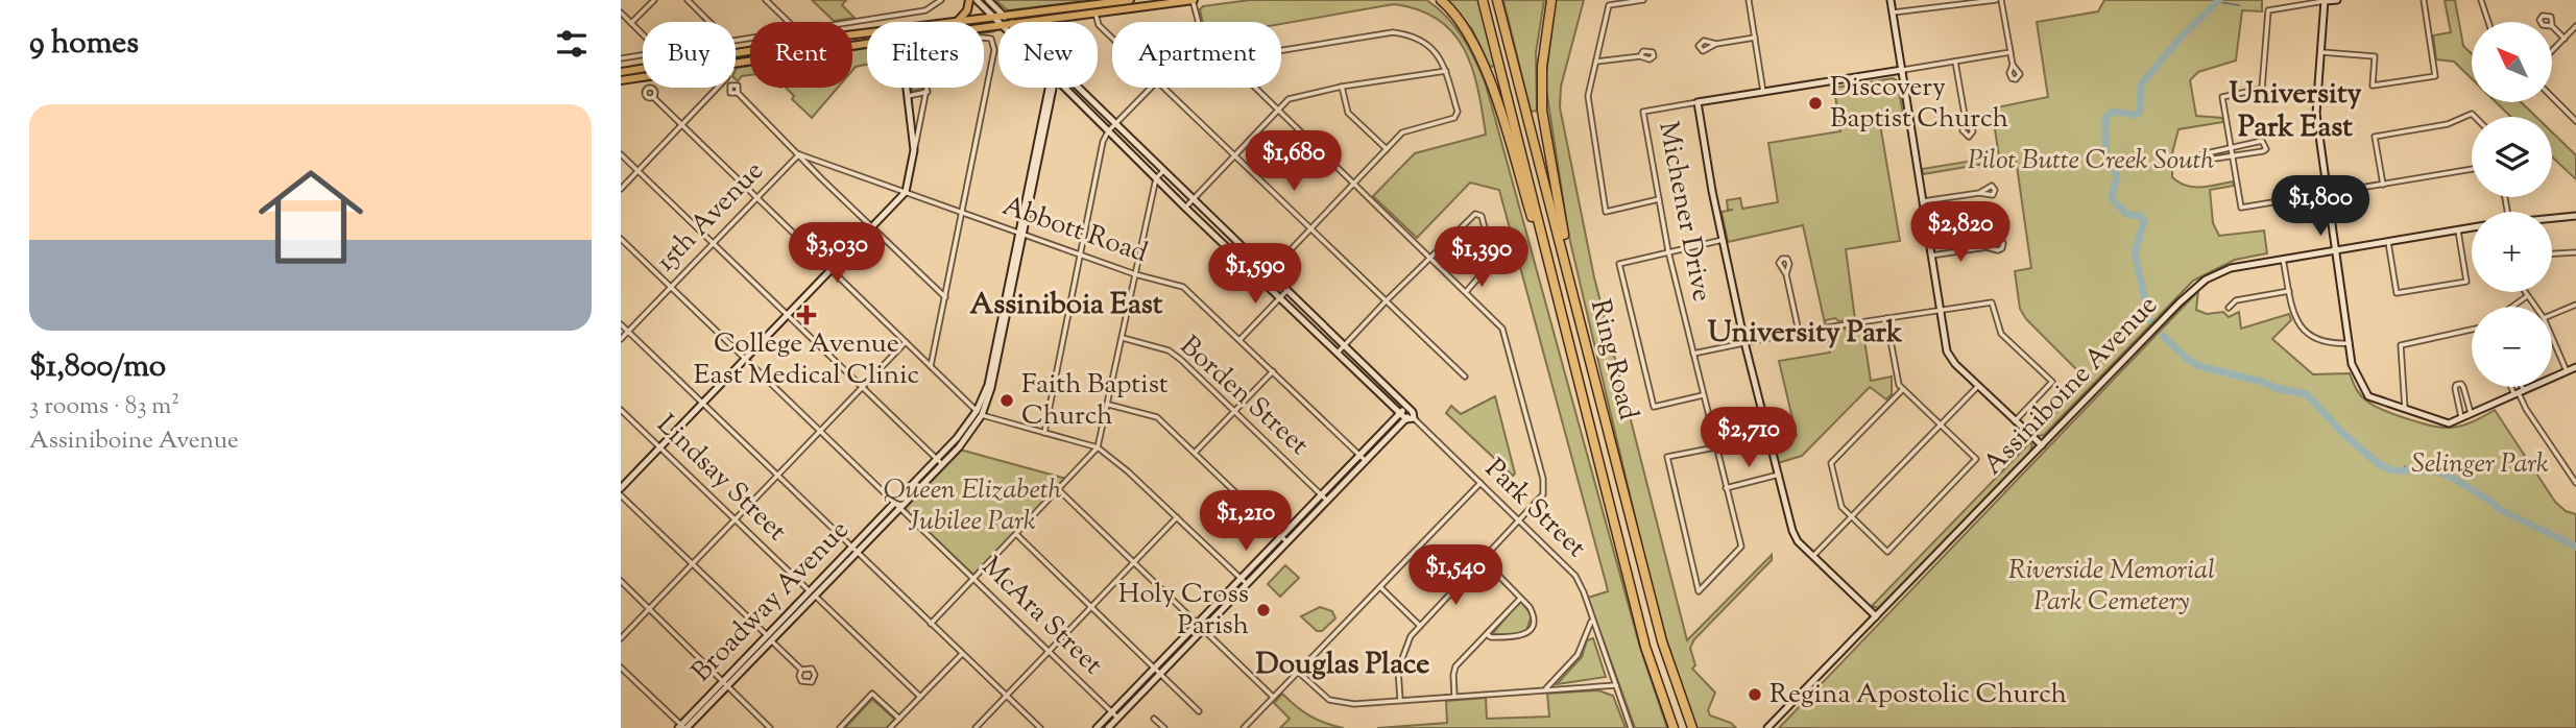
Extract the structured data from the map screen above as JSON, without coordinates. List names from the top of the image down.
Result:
{
  "streets": {
    "highway": ["Ring Road"],
    "street": [
      "Michener Drive",
      "15th Avenue",
      "Abbott Road",
      "Assiniboine Avenue",
      "Borden Street",
      "Lindsay Street",
      "Park Street",
      "Broadway Avenue",
      "McAra Street"
    ]
  },
  "crossings": [
    ["15th Avenue", "Abbott Road"],
    ["15th Avenue", "McAra Street"],
    ["Abbott Road", "Broadway Avenue"],
    ["Lindsay Street", "Broadway Avenue"],
    ["Broadway Avenue", "McAra Street"]
  ],
  "districts": [
    "University Park East",
    "Assiniboia East",
    "University Park",
    "Douglas Place"
  ],
  "parks": [
    "Pilot Butte Creek South",
    "Selinger Park",
    "Queen Elizabeth Jubilee Park",
    "Riverside Memorial Park Cemetery"
  ],
  "places": {
    "other": [
      "Discovery Baptist Church",
      "Faith Baptist Church",
      "Holy Cross Parish",
      "Regina Apostolic Church"
    ],
    "health": ["College Avenue East Medical Clinic"]
  },
  "north": "top left",
  "page": {
    "heading": "9 homes",
    "map_buttons": ["+", "−"],
    "chip": [
      "Buy",
      "Rent",
      "Filters",
      "New",
      "Apartment"
    ],
    "list": [
      {
        "name": "$1,800/mo",
        "note": "3 rooms · 83 m² · Assiniboine Avenue"
      }
    ],
    "price": [
      "$1,680",
      "$1,800",
      "$2,820",
      "$3,030",
      "$1,390",
      "$1,590",
      "$2,710",
      "$1,210",
      "$1,540"
    ]
  }
}
